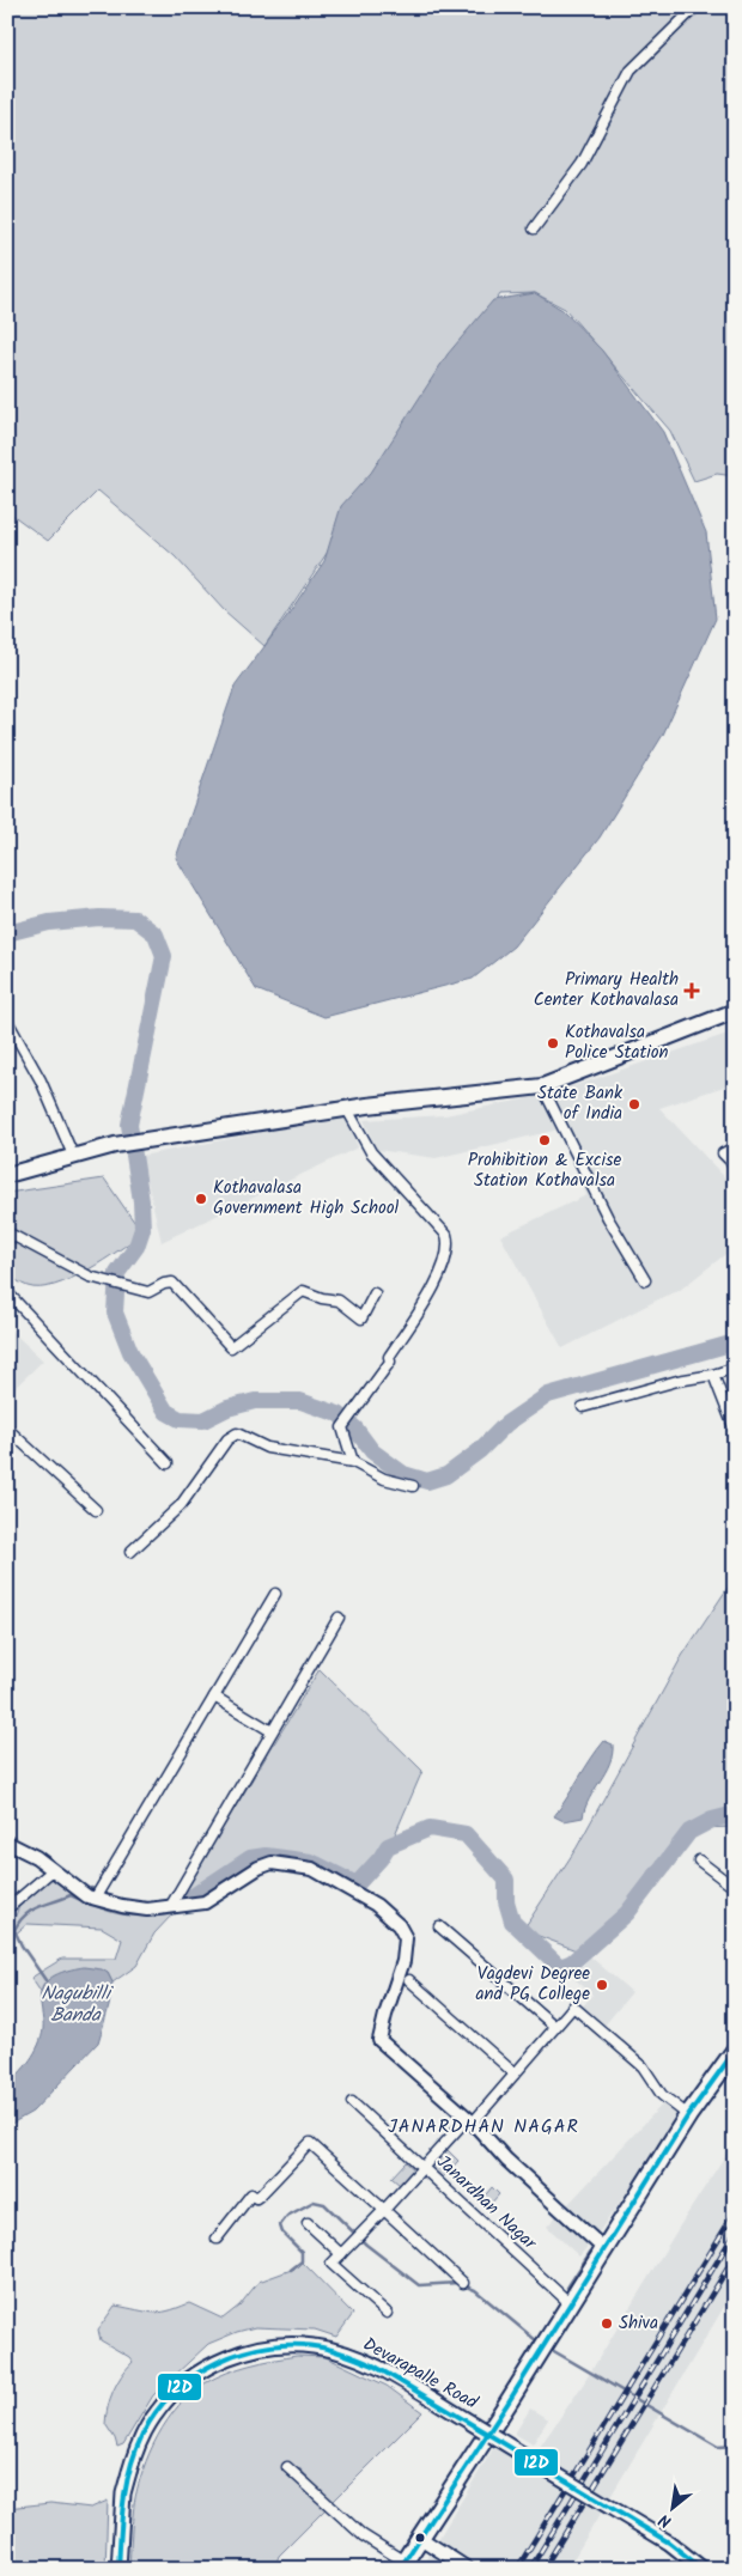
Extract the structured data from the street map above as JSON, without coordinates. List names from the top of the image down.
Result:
{
  "streets": {
    "main road": ["Devarapalle Road"],
    "street": ["Janardhan Nagar"]
  },
  "districts": ["JANARDHAN NAGAR"],
  "water": ["Nagubilli Banda"],
  "places": {
    "health": ["Primary Health Center Kothavalasa"],
    "other": [
      "Kothavalsa Police Station",
      "State Bank of India",
      "Prohibition & Excise Station Kothavalsa",
      "Kothavalasa Government High School",
      "Vagdevi Degree and PG College",
      "Shiva"
    ]
  },
  "lines": ["transit line 12D"],
  "north": "bottom left"
}
